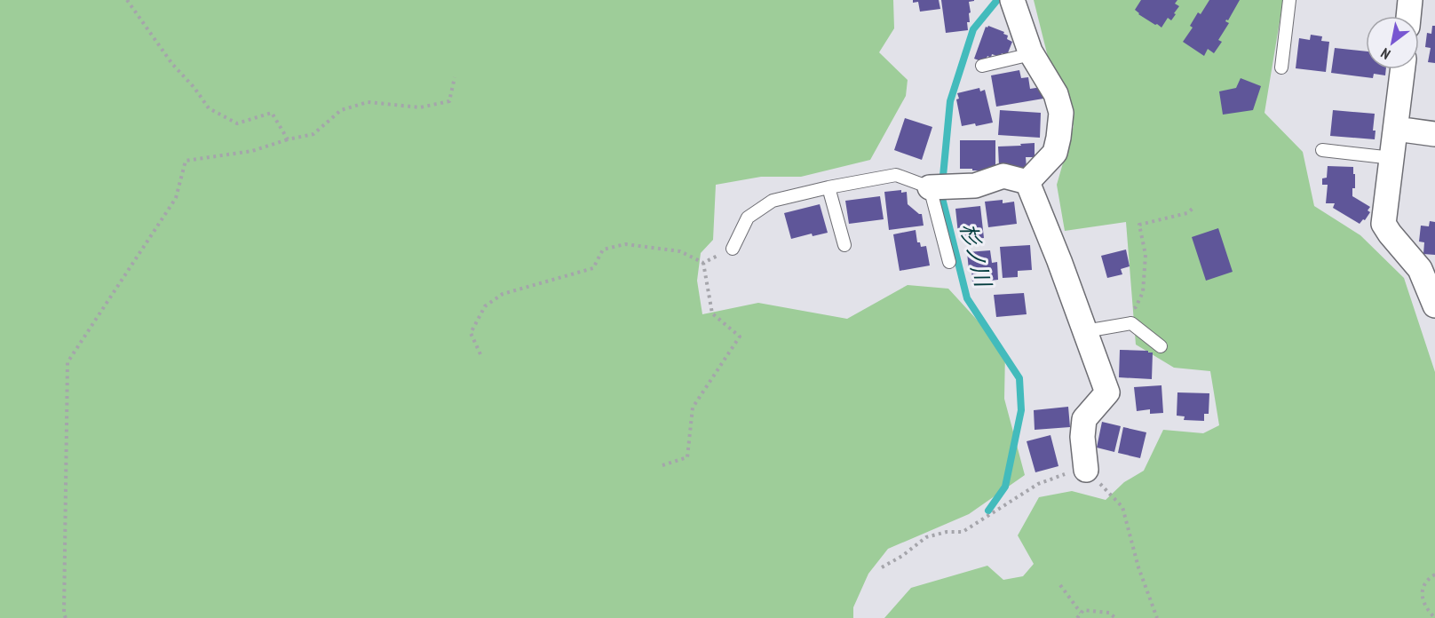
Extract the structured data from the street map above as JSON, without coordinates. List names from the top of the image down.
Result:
{
  "water": ["杉ノ川"],
  "north": "bottom left"
}
